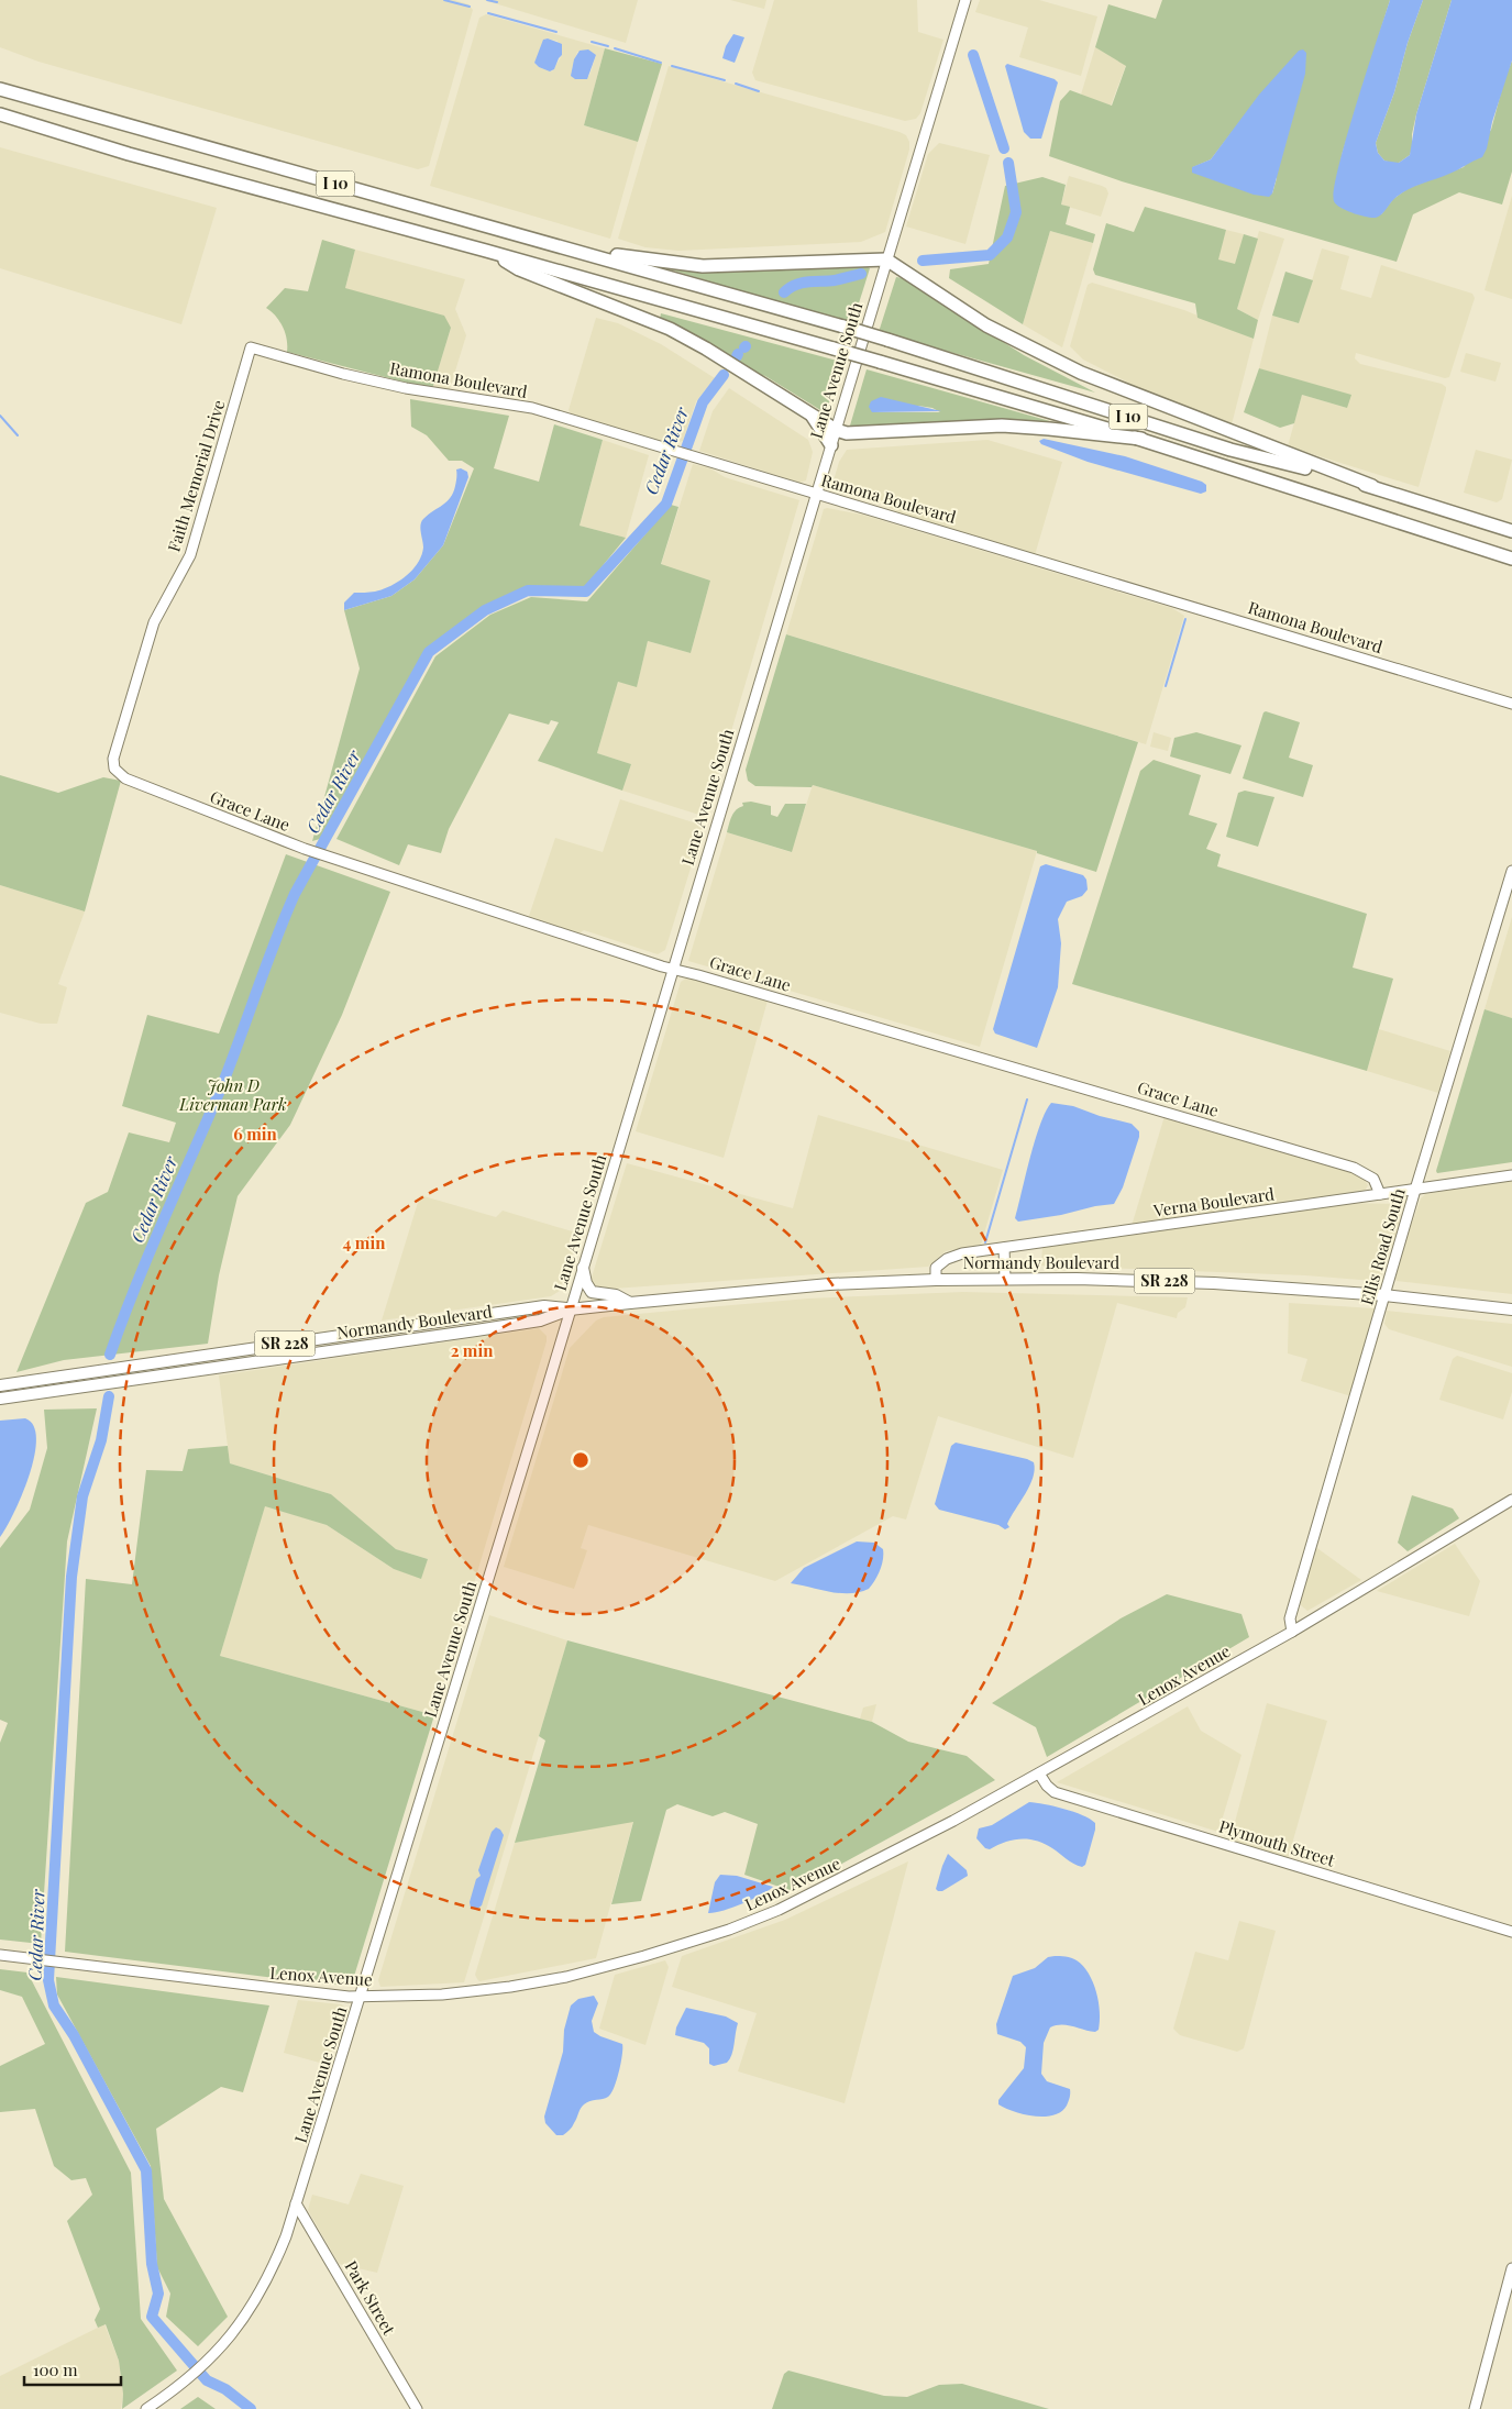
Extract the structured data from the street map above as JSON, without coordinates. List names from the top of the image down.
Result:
{
  "streets": {
    "highway": ["I 10"],
    "main road": ["Normandy Boulevard", "SR 228"],
    "street": [
      "Lane Avenue South",
      "Ramona Boulevard",
      "Faith Memorial Drive",
      "Grace Lane",
      "Verna Boulevard",
      "Ellis Road South",
      "Lenox Avenue",
      "Plymouth Street",
      "Park Street"
    ]
  },
  "crossings": [
    ["Lane Avenue South", "Ramona Boulevard"],
    ["Lane Avenue South", "Grace Lane"],
    ["Lane Avenue South", "Normandy Boulevard"],
    ["Lane Avenue South", "Lenox Avenue"],
    ["Lane Avenue South", "Park Street"],
    ["Ramona Boulevard", "Faith Memorial Drive"],
    ["Faith Memorial Drive", "Grace Lane"],
    ["Grace Lane", "Verna Boulevard"],
    ["Verna Boulevard", "Ellis Road South"],
    ["Verna Boulevard", "Normandy Boulevard"],
    ["Ellis Road South", "Normandy Boulevard"],
    ["Ellis Road South", "Lenox Avenue"],
    ["Lenox Avenue", "Plymouth Street"]
  ],
  "water": ["Cedar River"],
  "parks": ["John D Liverman Park"],
  "scale_bar": "100 m",
  "rings": ["6 min", "4 min", "2 min"]
}
